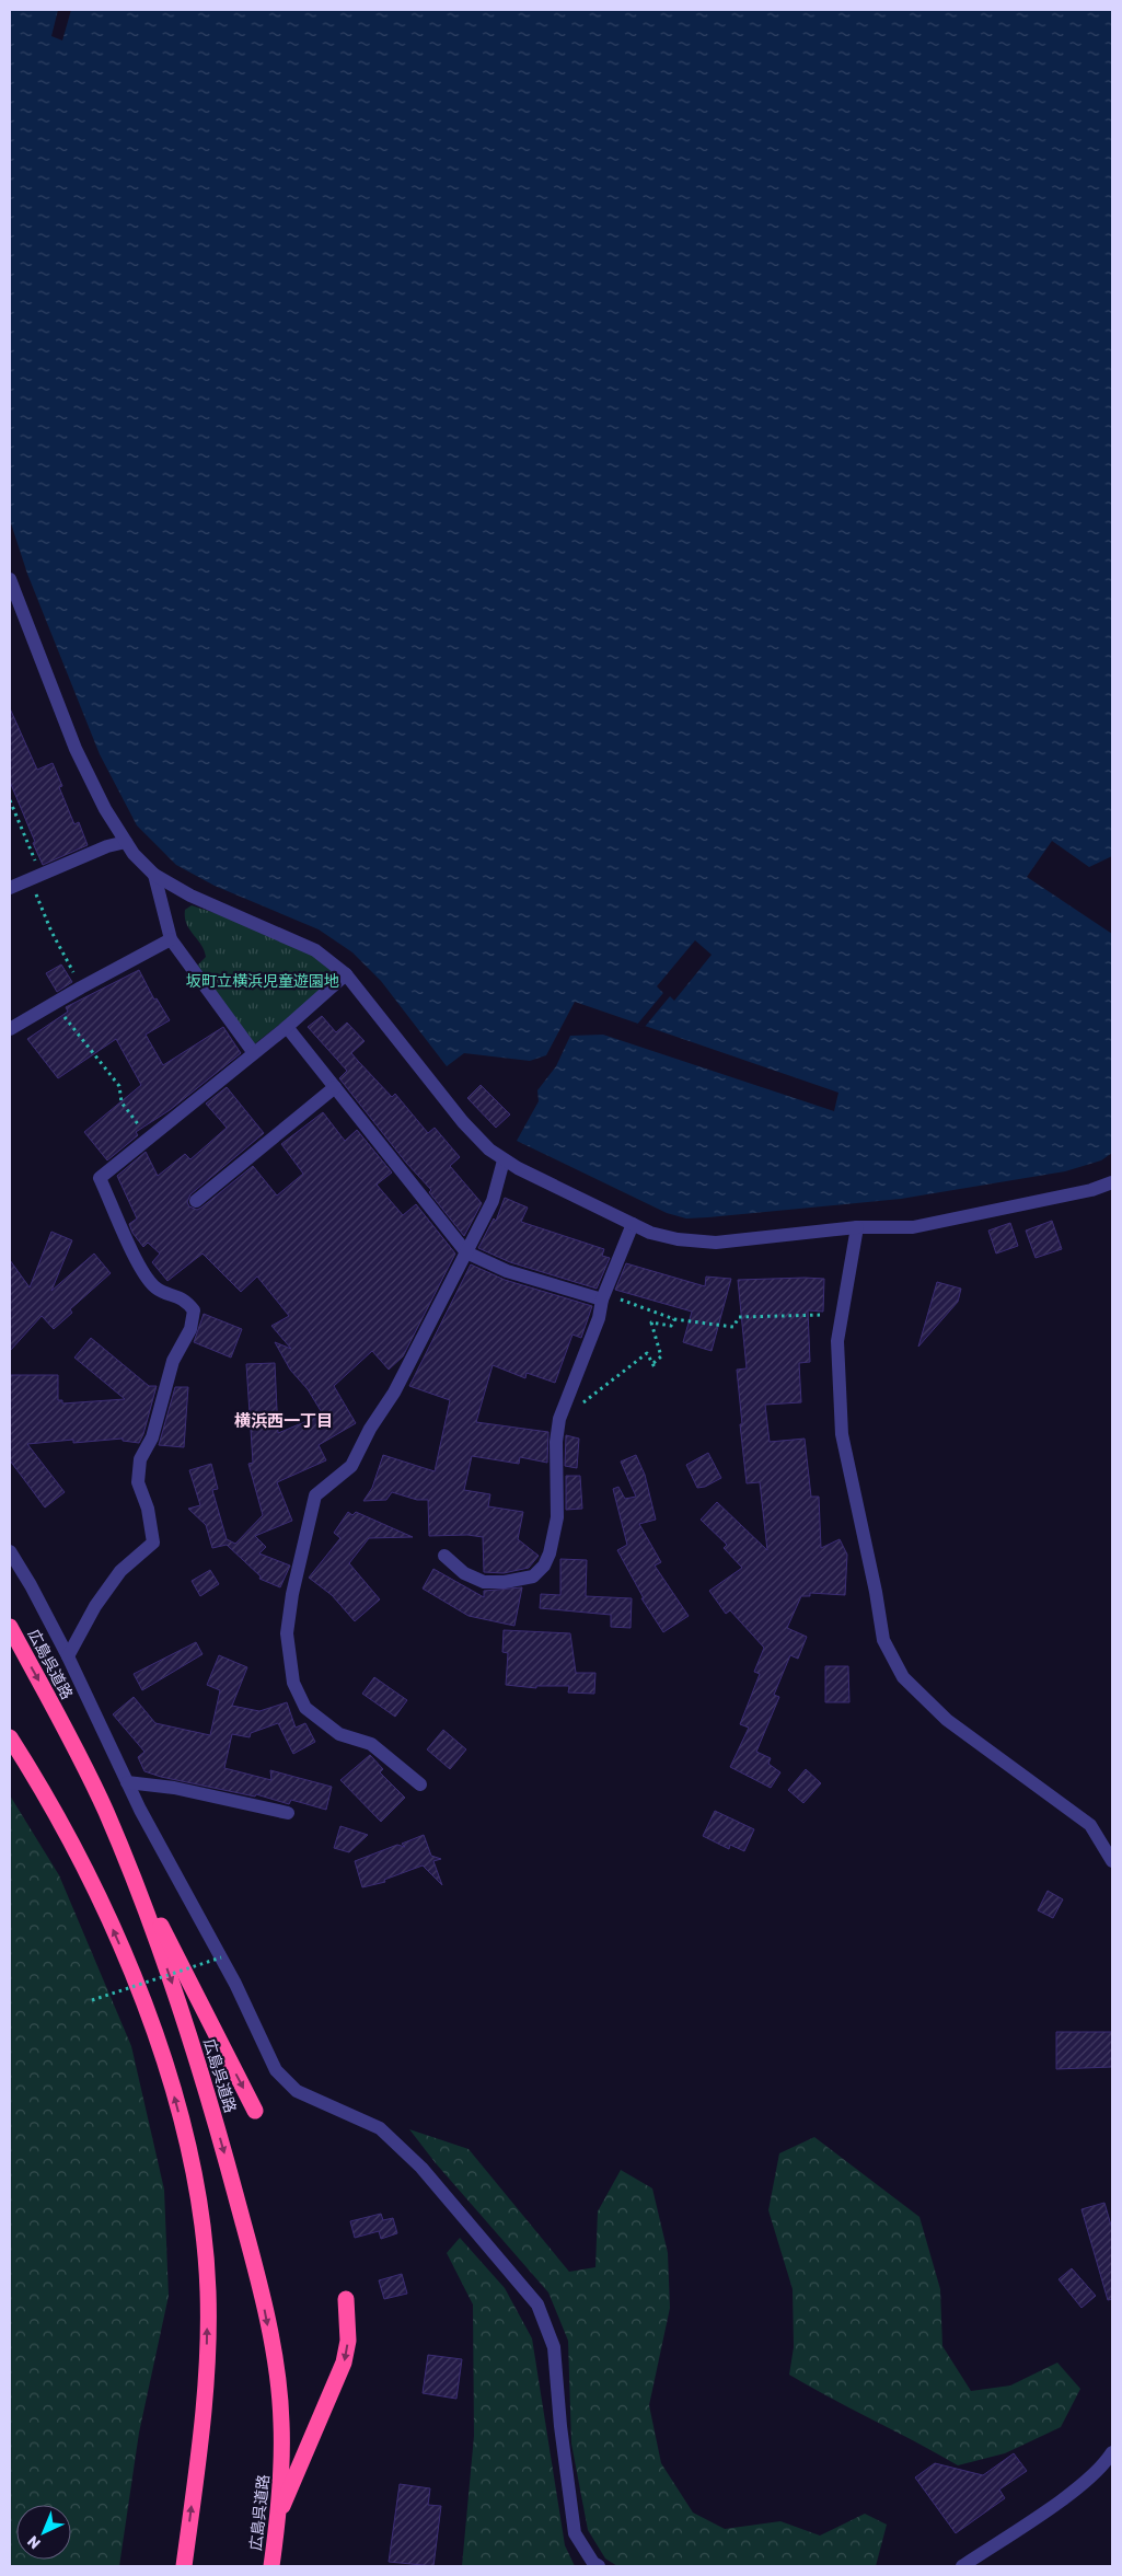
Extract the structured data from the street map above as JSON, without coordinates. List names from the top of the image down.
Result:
{
  "streets": {
    "highway": ["広島呉道路"]
  },
  "districts": ["横浜西一丁目"],
  "parks": ["坂町立横浜児童遊園地"],
  "north": "bottom left"
}
